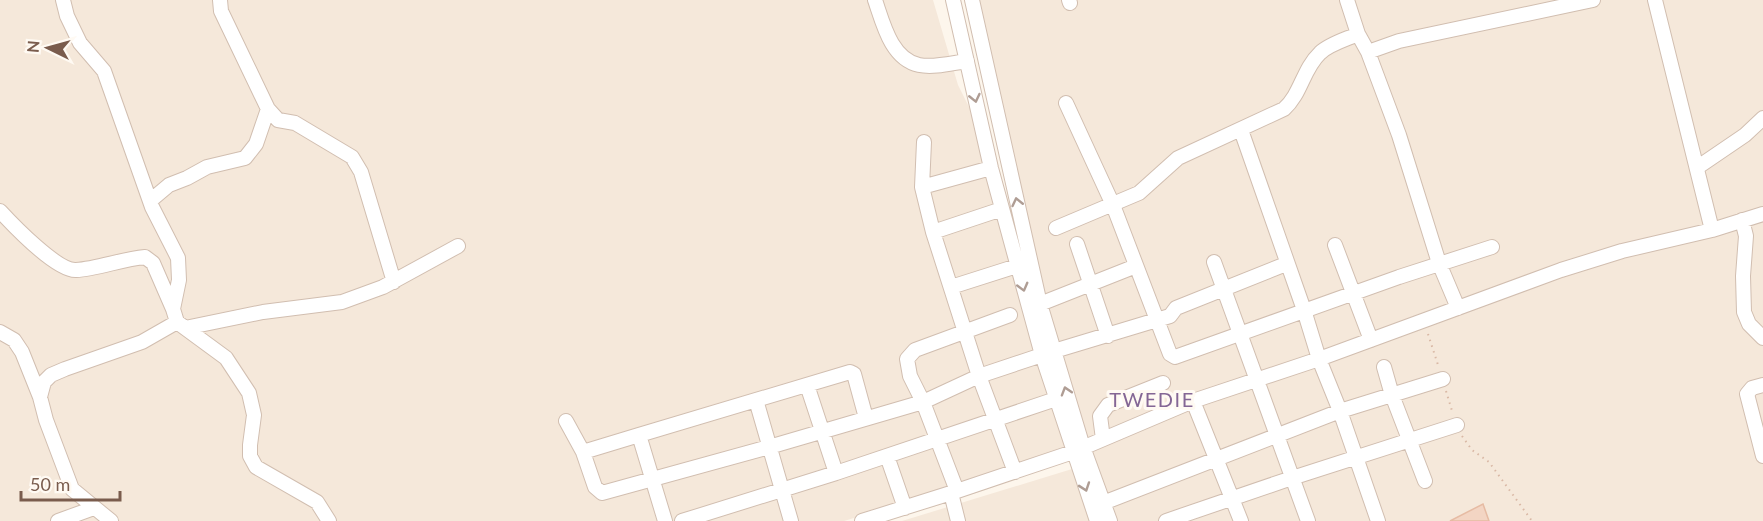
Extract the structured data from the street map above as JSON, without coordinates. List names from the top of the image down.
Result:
{
  "districts": ["TWEDIE"],
  "scale_bar": "50 m",
  "north": "left"
}
